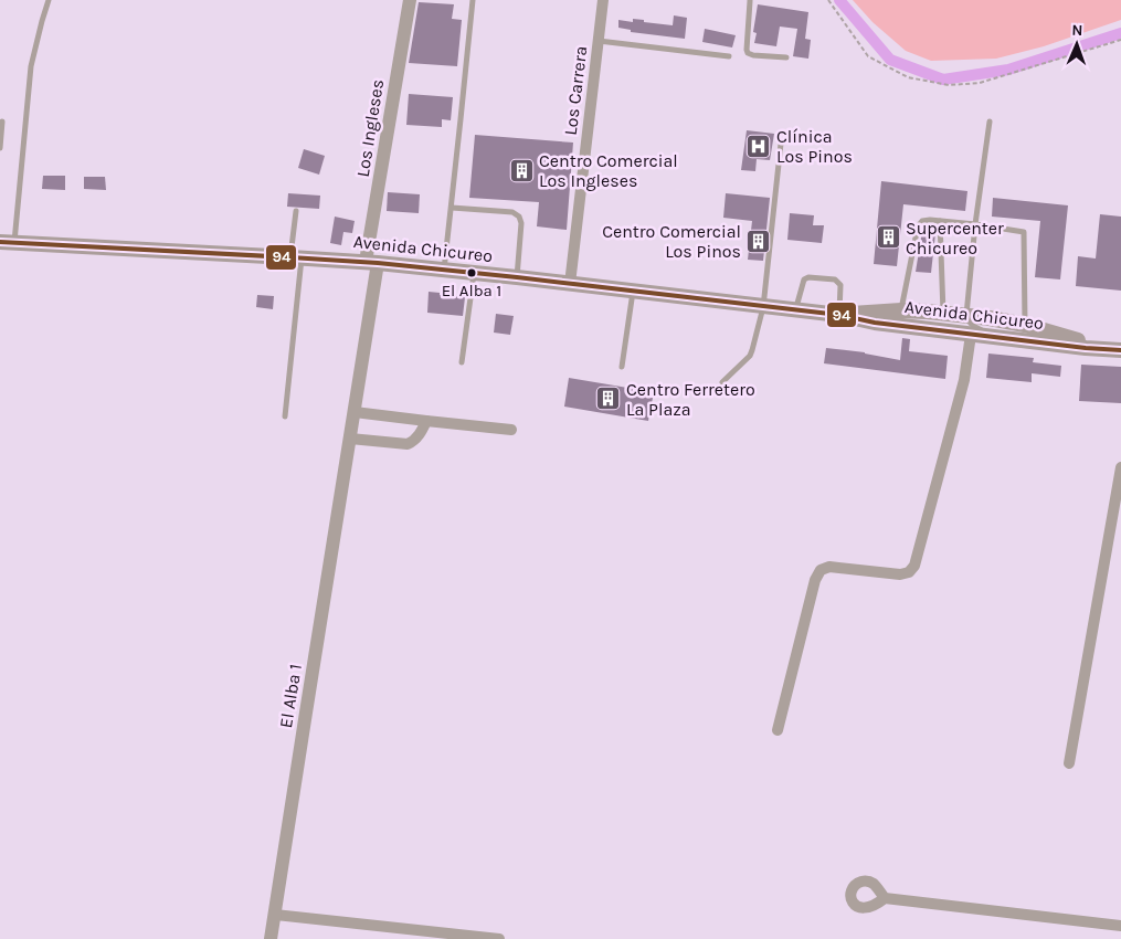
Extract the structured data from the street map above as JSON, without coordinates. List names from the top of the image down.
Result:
{
  "streets": {
    "main road": ["Avenida Chicureo"],
    "street": ["Los Carrera", "Los Ingleses", "El Alba 1"]
  },
  "crossings": [
    ["Los Carrera", "Avenida Chicureo"],
    ["Los Ingleses", "Avenida Chicureo"],
    ["Los Ingleses", "El Alba 1"],
    ["Avenida Chicureo", "El Alba 1"]
  ],
  "places": {
    "hospital": ["Clínica Los Pinos"],
    "building": [
      "Centro Comercial Los Ingleses",
      "Supercenter Chicureo",
      "Centro Comercial Los Pinos",
      "Centro Ferretero La Plaza"
    ],
    "other": ["El Alba 1"]
  },
  "lines": ["transit line 94"],
  "north": "top"
}
